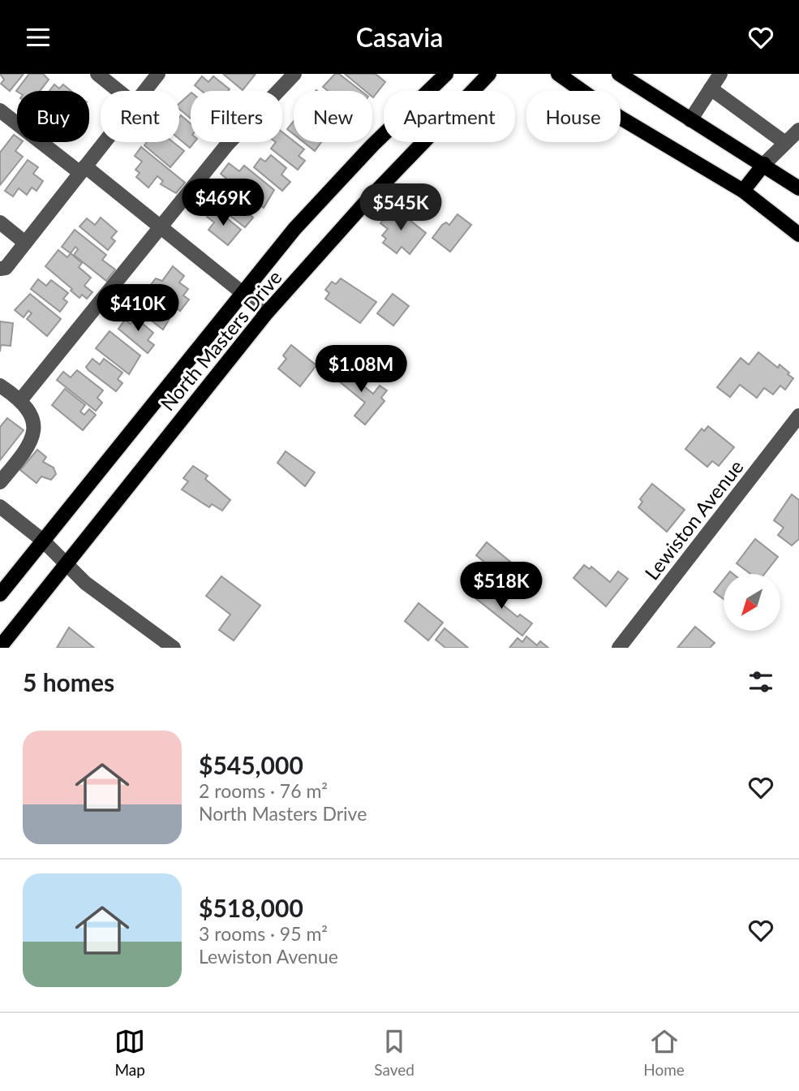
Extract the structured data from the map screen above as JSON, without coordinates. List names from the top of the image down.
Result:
{
  "streets": {
    "main road": ["North Masters Drive"],
    "street": ["Lewiston Avenue"]
  },
  "north": "bottom left",
  "page": {
    "header": "Casavia",
    "chip": [
      "Buy",
      "Rent",
      "Filters",
      "New",
      "Apartment",
      "House"
    ],
    "price": [
      "$469K",
      "$545K",
      "$410K",
      "$1.08M",
      "$518K"
    ],
    "heading": "5 homes",
    "list": [
      {
        "name": "$545,000",
        "note": "2 rooms · 76 m² · North Masters Drive"
      },
      {
        "name": "$518,000",
        "note": "3 rooms · 95 m² · Lewiston Avenue"
      }
    ],
    "tabs": ["Map", "Saved", "Home"]
  }
}
